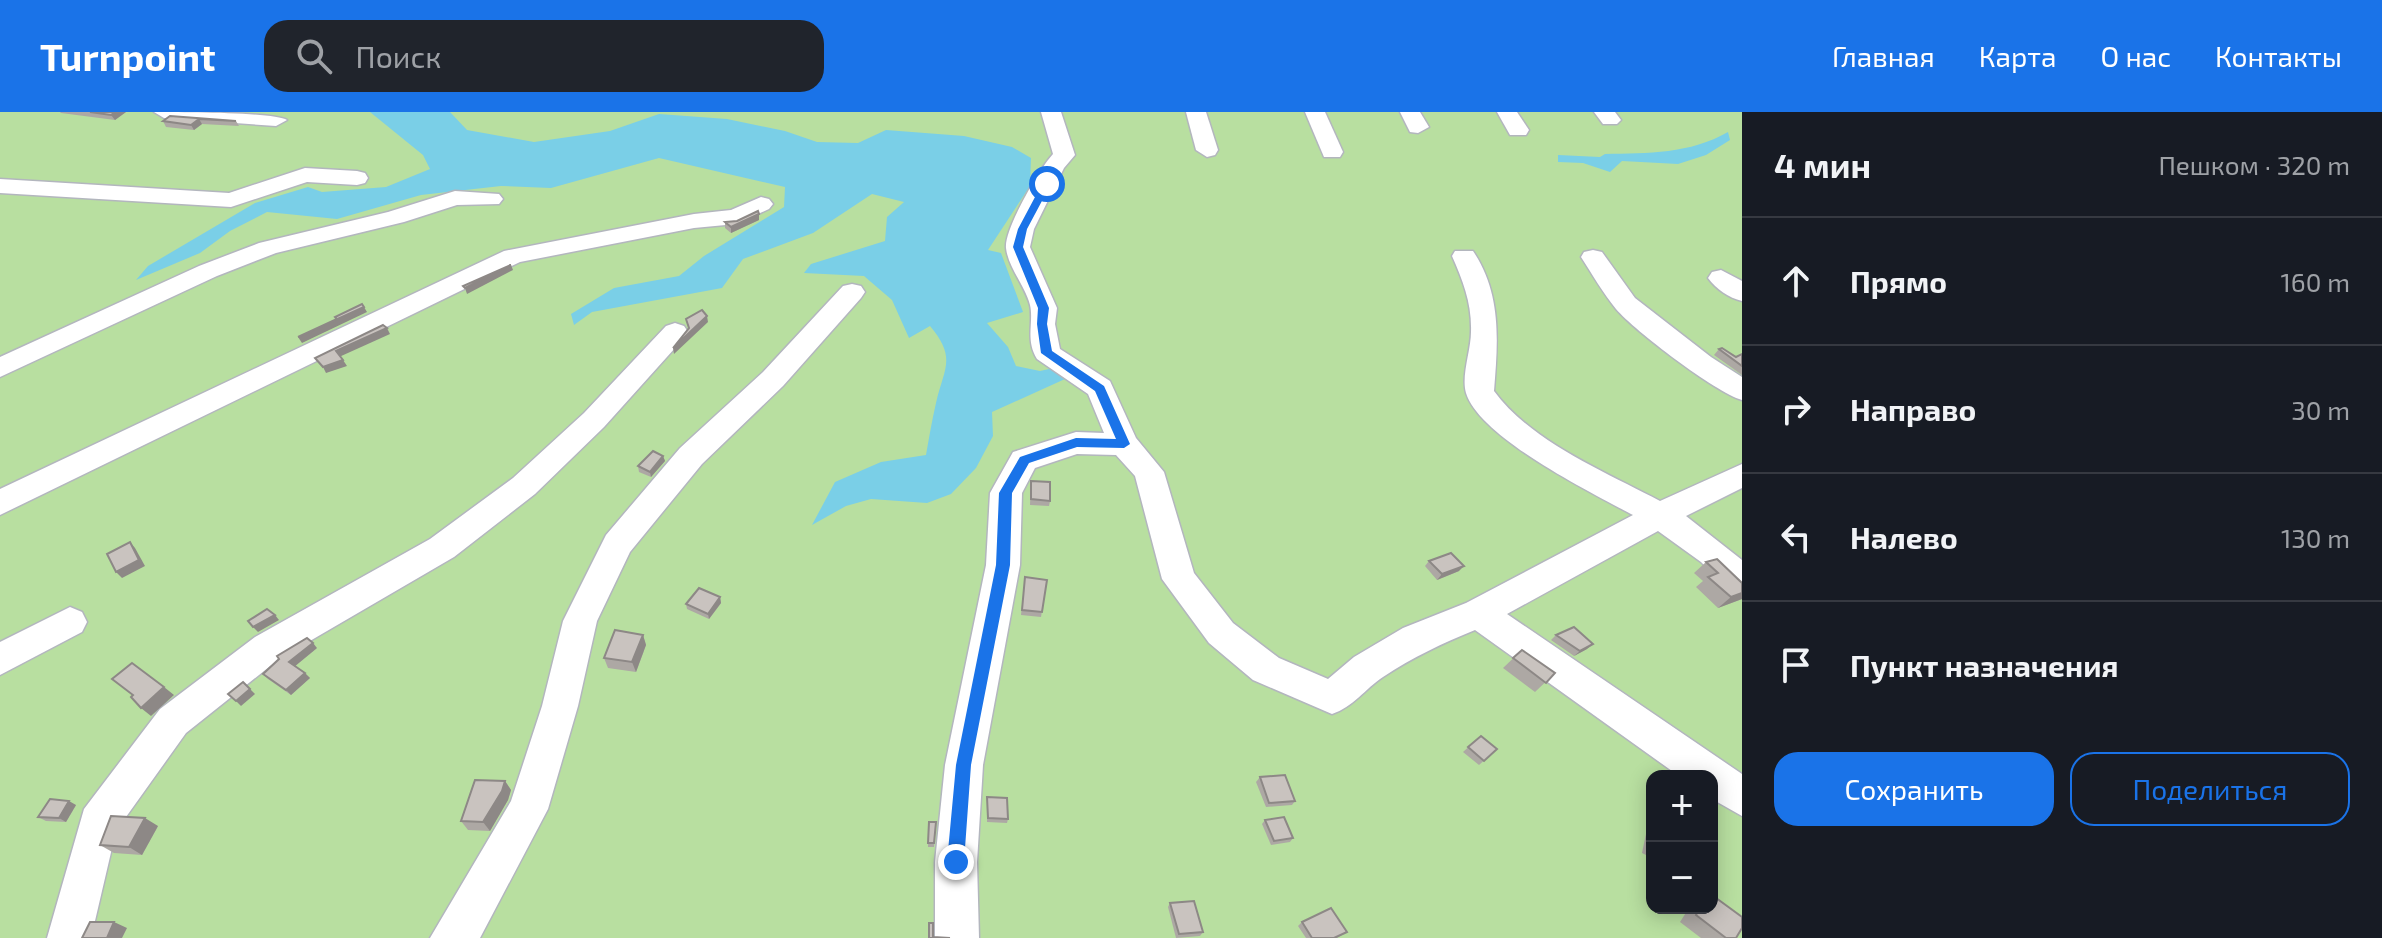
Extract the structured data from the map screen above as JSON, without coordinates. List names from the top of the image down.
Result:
{
  "page": {
    "header": "Turnpoint",
    "search": "Поиск",
    "nav": [
      "Главная",
      "Карта",
      "О нас",
      "Контакты"
    ],
    "heading": ["4 мин", "Пешком · 320 m"],
    "list": [
      ["Прямо", "160 m"],
      ["Направо", "30 m"],
      ["Налево", "130 m"],
      "Пункт назначения"
    ],
    "buttons": ["Сохранить", "Поделиться"],
    "map_buttons": ["+", "−"]
  }
}
